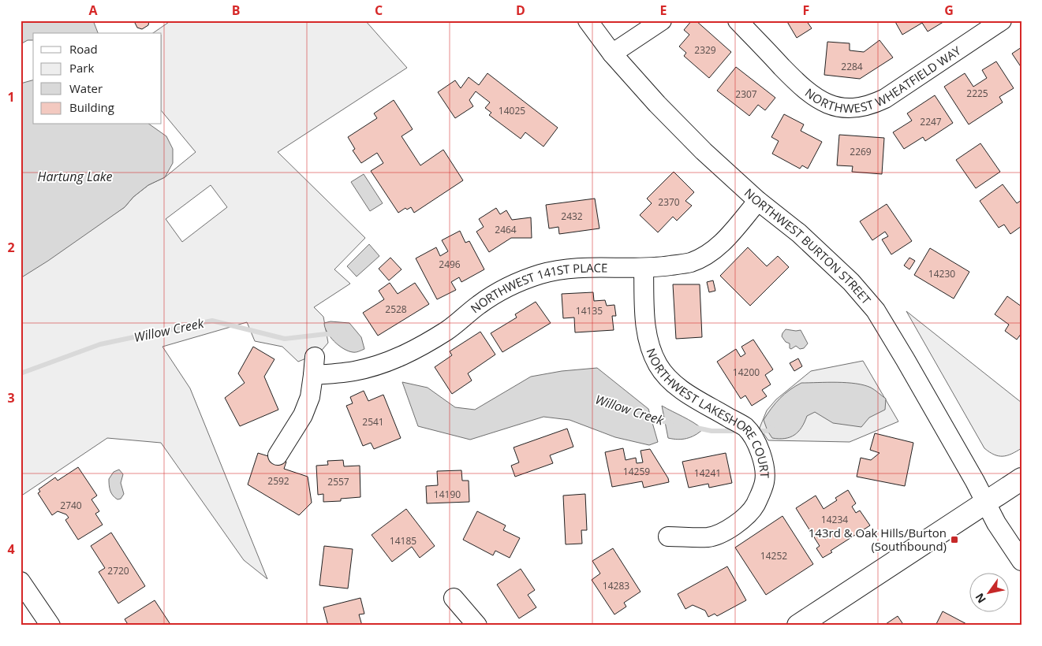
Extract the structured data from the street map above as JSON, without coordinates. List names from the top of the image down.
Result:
{
  "streets": {
    "street": [
      "NORTHWEST WHEATFIELD WAY",
      "NORTHWEST BURTON STREET",
      "NORTHWEST 141ST PLACE",
      "NORTHWEST LAKESHORE COURT"
    ]
  },
  "crossings": [
    ["NORTHWEST BURTON STREET", "NORTHWEST 141ST PLACE"],
    ["NORTHWEST 141ST PLACE", "NORTHWEST LAKESHORE COURT"]
  ],
  "water": ["Hartung Lake", "Willow Creek"],
  "places": {
    "transit": ["143rd & Oak Hills/Burton (Southbound)"]
  },
  "house_numbers": [
    "2329",
    "2284",
    "2225",
    "2307",
    "14025",
    "2247",
    "2269",
    "2370",
    "2432",
    "2464",
    "2496",
    "14230",
    "2528",
    "14135",
    "14200",
    "2541",
    "14259",
    "14241",
    "2592",
    "2557",
    "14190",
    "2740",
    "14234",
    "14185",
    "14252",
    "2720",
    "14283"
  ],
  "legend": [
    "Road",
    "Park",
    "Water",
    "Building"
  ],
  "north": "bottom left",
  "grid": {
    "columns": [
      "A",
      "B",
      "C",
      "D",
      "E",
      "F",
      "G"
    ],
    "rows": [
      "1",
      "2",
      "3",
      "4"
    ]
  }
}
